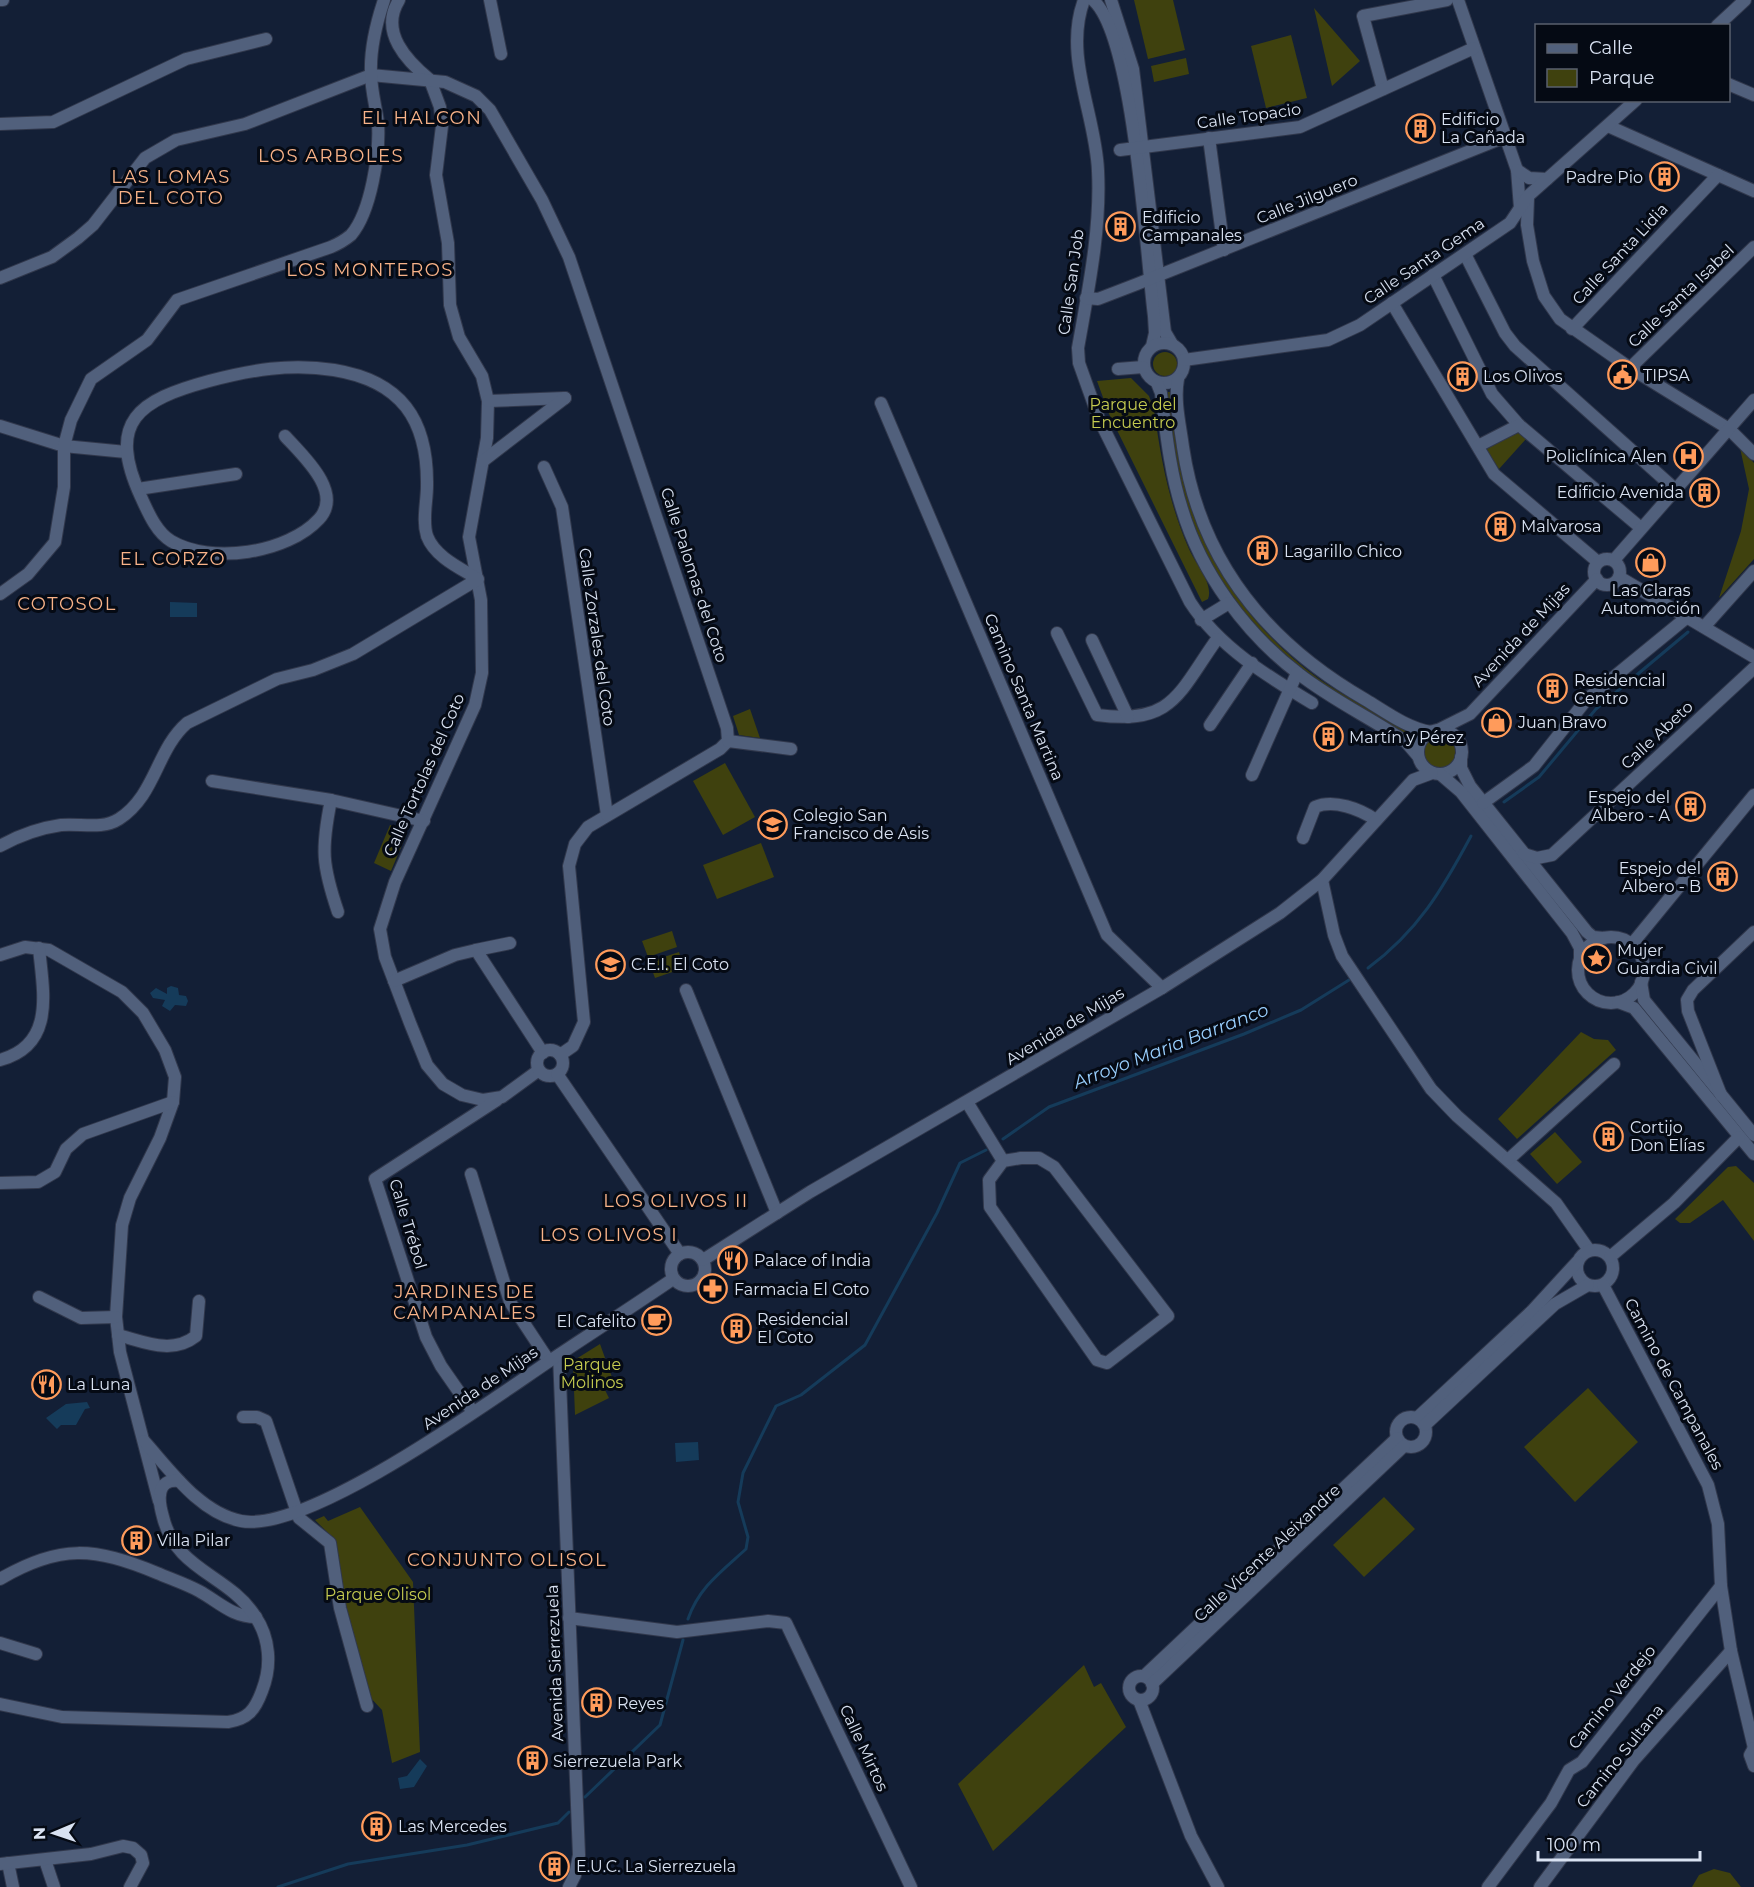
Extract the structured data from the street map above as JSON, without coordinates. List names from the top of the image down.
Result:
{
  "streets": {
    "street": [
      "Calle Topacio",
      "Calle Jilguero",
      "Calle Santa Lidia",
      "Calle Santa Gema",
      "Calle San Job",
      "Calle Santa Isabel",
      "Calle Palomas del Coto",
      "Avenida de Mijas",
      "Calle Zorzales del Coto",
      "Camino Santa Martina",
      "Calle Abeto",
      "Calle Tortolas del Coto",
      "Calle Trébol",
      "Camino de Campanales",
      "Calle Vicente Aleixandre",
      "Avenida Sierrezuela",
      "Camino Verdejo",
      "Calle Mirtos",
      "Camino Sultana"
    ]
  },
  "crossings": [
    ["Calle Jilguero", "Calle San Job"],
    ["Calle Palomas del Coto", "Calle Tortolas del Coto"],
    ["Avenida de Mijas", "Camino Santa Martina"],
    ["Avenida de Mijas", "Calle Trébol"],
    ["Avenida de Mijas", "Avenida Sierrezuela"],
    ["Calle Tortolas del Coto", "Calle Trébol"],
    ["Camino de Campanales", "Calle Vicente Aleixandre"],
    ["Camino de Campanales", "Camino Verdejo"],
    ["Camino de Campanales", "Camino Sultana"],
    ["Avenida Sierrezuela", "Calle Mirtos"]
  ],
  "districts": [
    "EL HALCON",
    "LOS ARBOLES",
    "LAS LOMAS DEL COTO",
    "LOS MONTEROS",
    "EL CORZO",
    "COTOSOL",
    "LOS OLIVOS II",
    "LOS OLIVOS I",
    "JARDINES DE CAMPANALES",
    "CONJUNTO OLISOL"
  ],
  "water": ["Arroyo Maria Barranco"],
  "parks": ["Parque del Encuentro", "Parque Molinos", "Parque Olisol"],
  "places": {
    "building": [
      "Edificio La Cañada",
      "Padre Pio",
      "Edificio Campanales",
      "Los Olivos",
      "Edificio Avenida",
      "Malvarosa",
      "Lagarillo Chico",
      "Residencial Centro",
      "Martín y Pérez",
      "Espejo del Albero - A",
      "Espejo del Albero - B",
      "Cortijo Don Elías",
      "Residencial El Coto",
      "Villa Pilar",
      "Reyes",
      "Sierrezuela Park",
      "Las Mercedes",
      "E.U.C. La Sierrezuela"
    ],
    "public building": ["TIPSA"],
    "hospital": ["Policlínica Alen"],
    "shop": ["Las Claras Automoción", "Juan Bravo"],
    "school or university": ["Colegio San Francisco de Asis", "C.E.I. El Coto"],
    "place": ["Mujer Guardia Civil"],
    "restaurant": ["Palace of India", "La Luna"],
    "pharmacy": ["Farmacia El Coto"],
    "cafe": ["El Cafelito"]
  },
  "legend": ["Calle", "Parque"],
  "scale_bar": "100 m",
  "north": "left"
}
